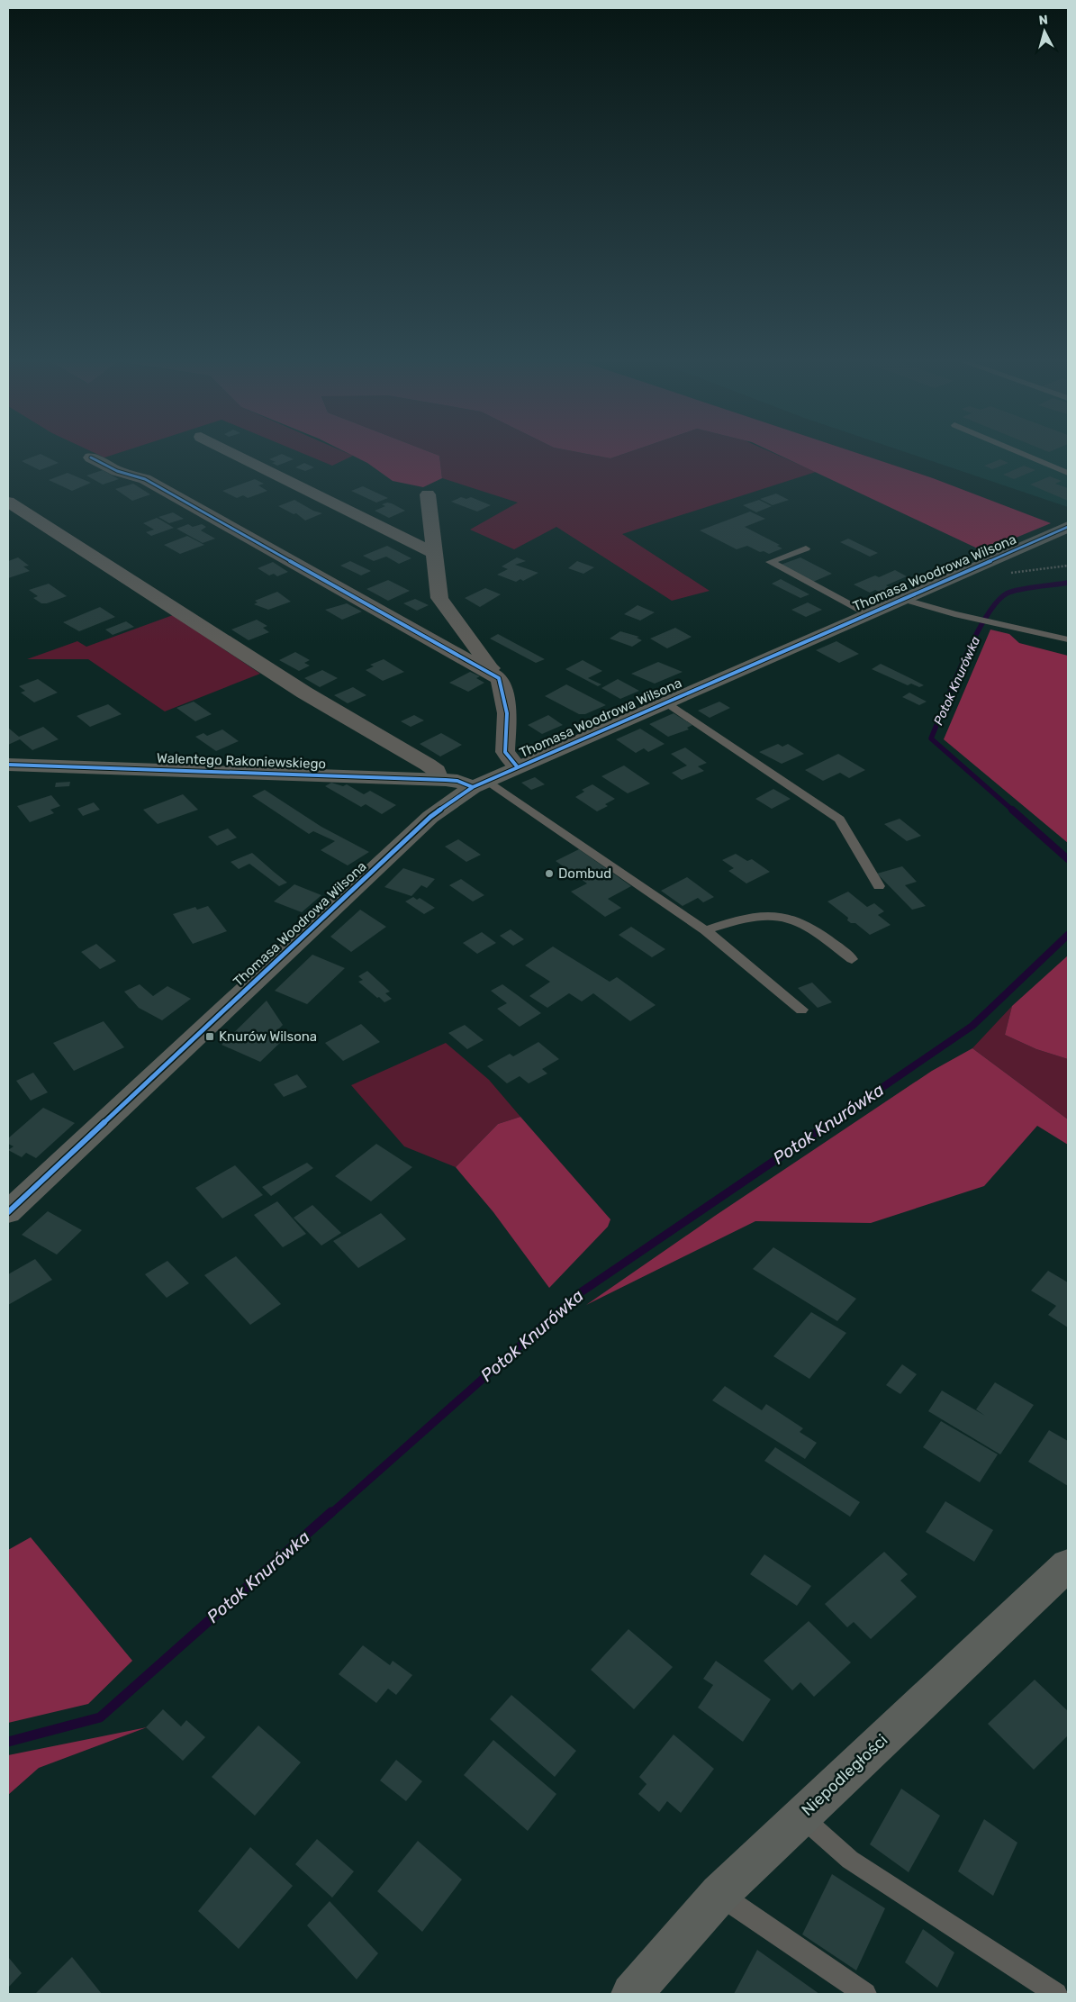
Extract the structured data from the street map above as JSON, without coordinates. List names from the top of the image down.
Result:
{
  "streets": {
    "street": ["Thomasa Woodrowa Wilsona", "Walentego Rakoniewskiego", "Niepodległości"]
  },
  "crossings": [
    ["Thomasa Woodrowa Wilsona", "Walentego Rakoniewskiego"]
  ],
  "water": ["Potok Knurówka"],
  "places": {
    "other": ["Dombud"],
    "transit": ["Knurów Wilsona"]
  },
  "north": "top"
}
